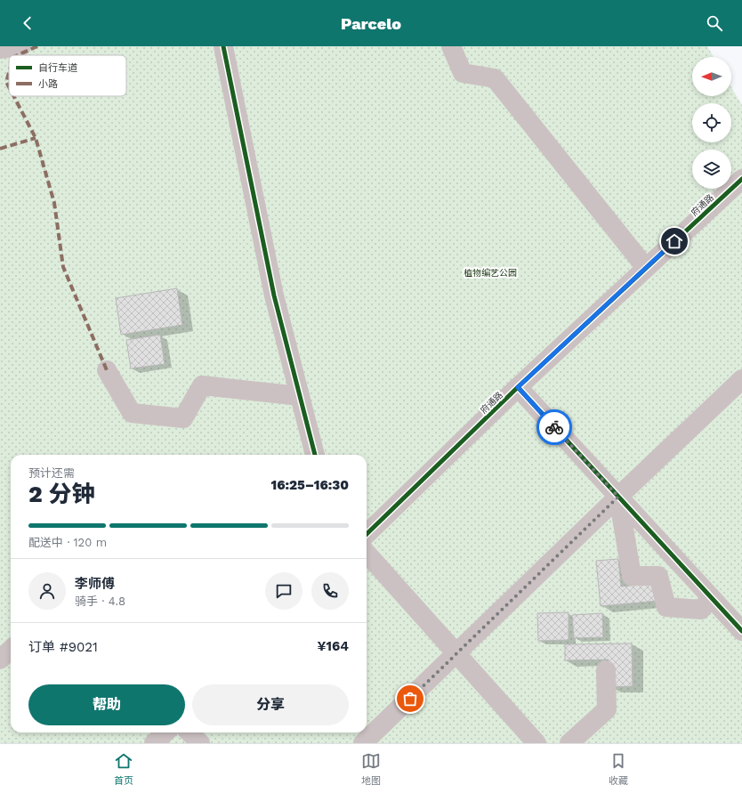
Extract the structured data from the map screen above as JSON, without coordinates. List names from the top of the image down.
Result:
{
  "streets": {
    "street": ["府通路"]
  },
  "parks": ["植物编艺公园"],
  "legend": ["自行车道", "小路"],
  "north": "left",
  "page": {
    "header": "Parcelo",
    "heading": ["2 分钟", "预计还需", "16:25–16:30"],
    "panel": [
      "李师傅",
      "骑手 · 4.8",
      "订单 #9021",
      "¥164"
    ],
    "bar": "配送中 · 120 m",
    "buttons": ["帮助", "分享"],
    "tabs": ["首页", "地图", "收藏"]
  }
}
